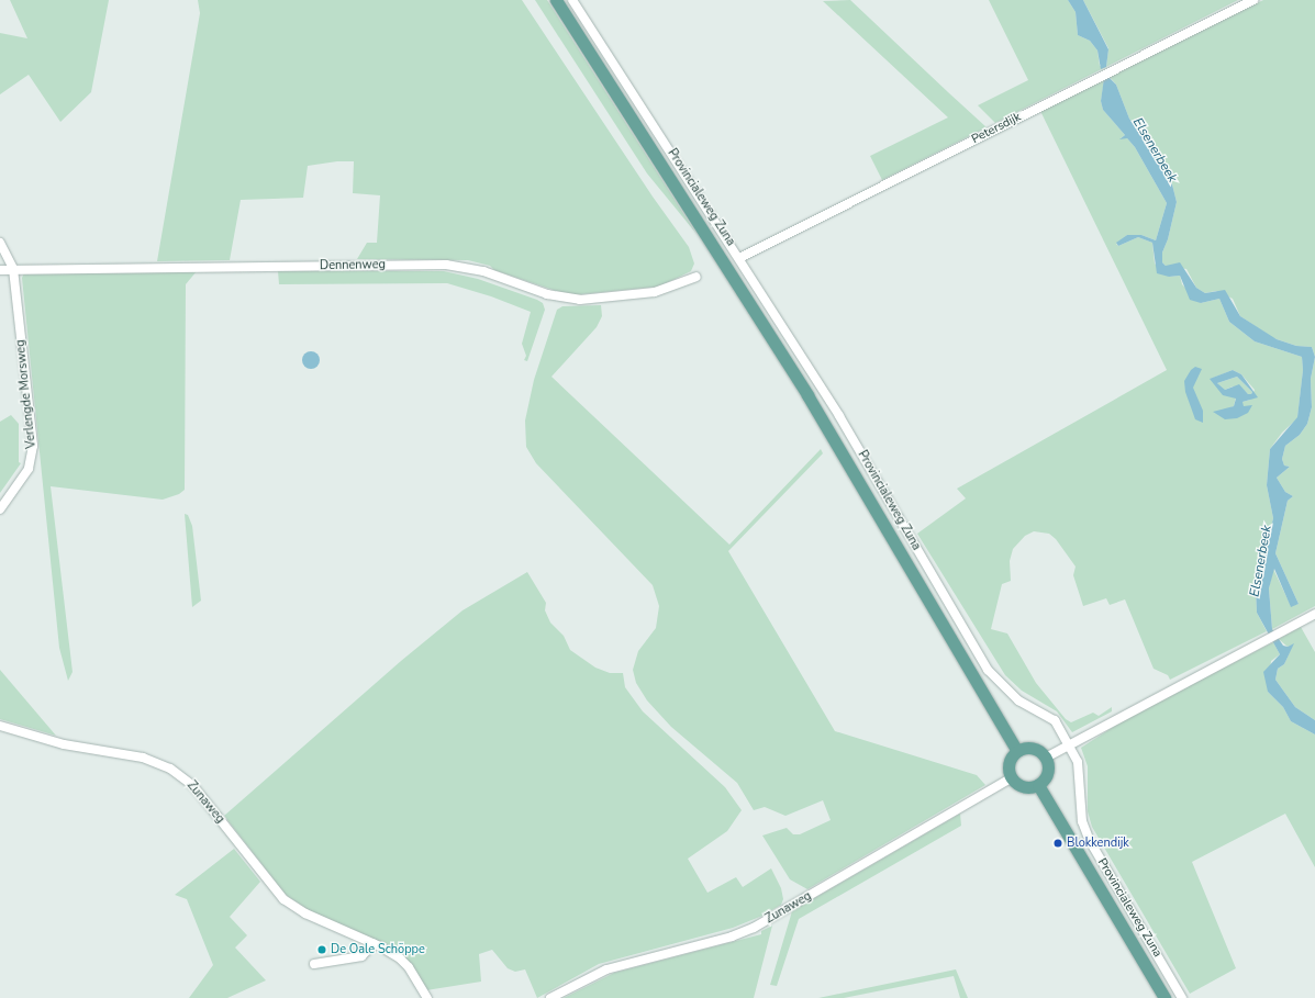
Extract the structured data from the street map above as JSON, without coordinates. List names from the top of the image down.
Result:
{
  "streets": {
    "main road": ["Provincialeweg Zuna"],
    "street": [
      "Petersdijk",
      "Dennenweg",
      "Verlengde Morsweg",
      "Zunaweg"
    ]
  },
  "crossings": [
    ["Petersdijk", "Provincialeweg Zuna"],
    ["Provincialeweg Zuna", "Zunaweg"],
    ["Dennenweg", "Verlengde Morsweg"]
  ],
  "water": ["Elsenerbeek"],
  "places": ["Blokkendijk", "De Oale Schöppe"]
}
